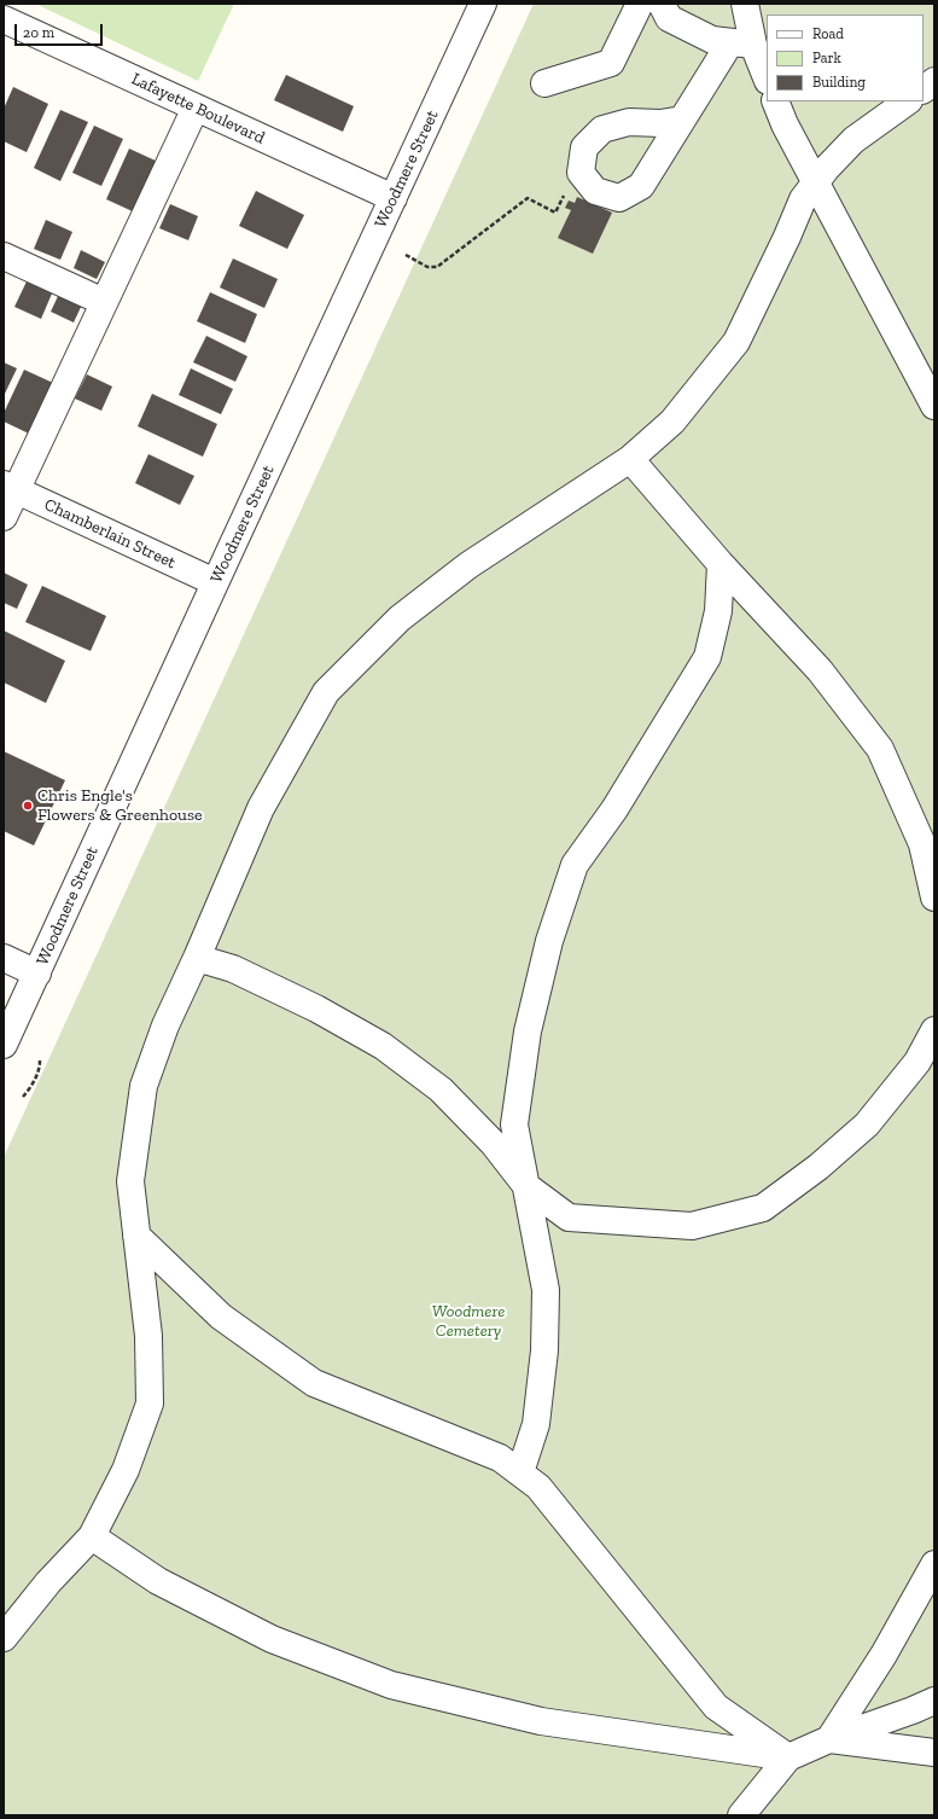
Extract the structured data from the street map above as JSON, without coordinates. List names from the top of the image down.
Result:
{
  "streets": {
    "street": ["Lafayette Boulevard", "Woodmere Street", "Chamberlain Street"]
  },
  "crossings": [
    ["Lafayette Boulevard", "Woodmere Street"],
    ["Woodmere Street", "Chamberlain Street"]
  ],
  "parks": ["Woodmere Cemetery"],
  "places": ["Chris Engle's Flowers & Greenhouse"],
  "legend": ["Road", "Park", "Building"],
  "scale_bar": "20 m"
}
